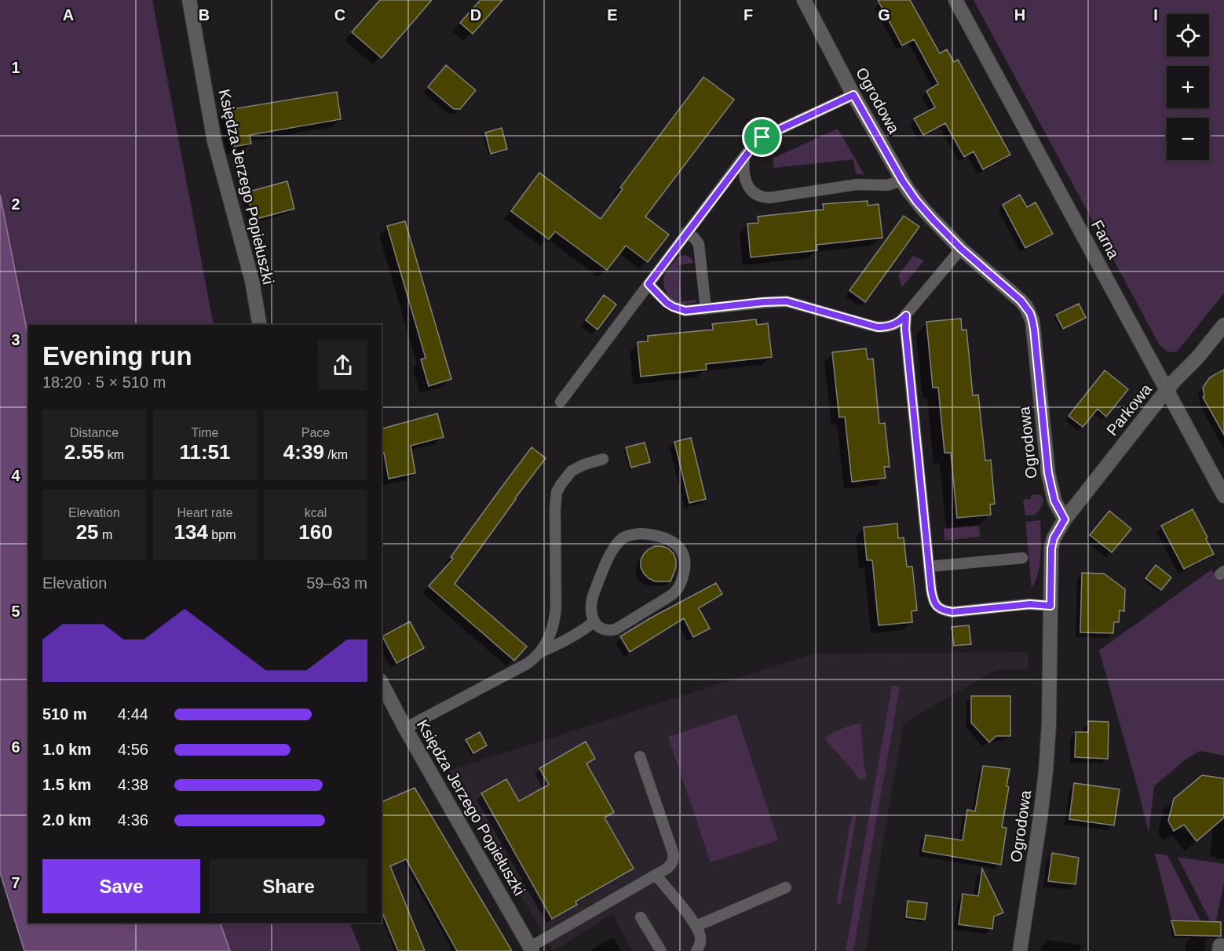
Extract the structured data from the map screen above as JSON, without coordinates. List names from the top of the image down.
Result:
{
  "streets": {
    "street": [
      "Ogrodowa",
      "Księdza Jerzego Popiełuszki",
      "Farna",
      "Parkowa"
    ]
  },
  "crossings": [
    ["Ogrodowa", "Parkowa"],
    ["Farna", "Parkowa"]
  ],
  "page": {
    "map_buttons": ["+", "−"],
    "heading": ["Evening run", "18:20 · 5 × 510 m"],
    "stats": [
      ["Distance", "2.55 km"],
      ["Time", "11:51"],
      ["Pace", "4:39 /km"],
      ["Elevation", "25 m"],
      ["Heart rate", "134 bpm"],
      ["kcal", "160"]
    ],
    "chart": ["Elevation", "59–63 m"],
    "list": [
      {
        "name": "510 m",
        "note": "4:44"
      },
      {
        "name": "1.0 km",
        "note": "4:56"
      },
      {
        "name": "1.5 km",
        "note": "4:38"
      },
      {
        "name": "2.0 km",
        "note": "4:36"
      }
    ],
    "buttons": ["Save", "Share"]
  },
  "grid": {
    "columns": [
      "A",
      "B",
      "C",
      "D",
      "E",
      "F",
      "G",
      "H",
      "I"
    ],
    "rows": [
      "1",
      "2",
      "3",
      "4",
      "5",
      "6",
      "7"
    ]
  }
}
